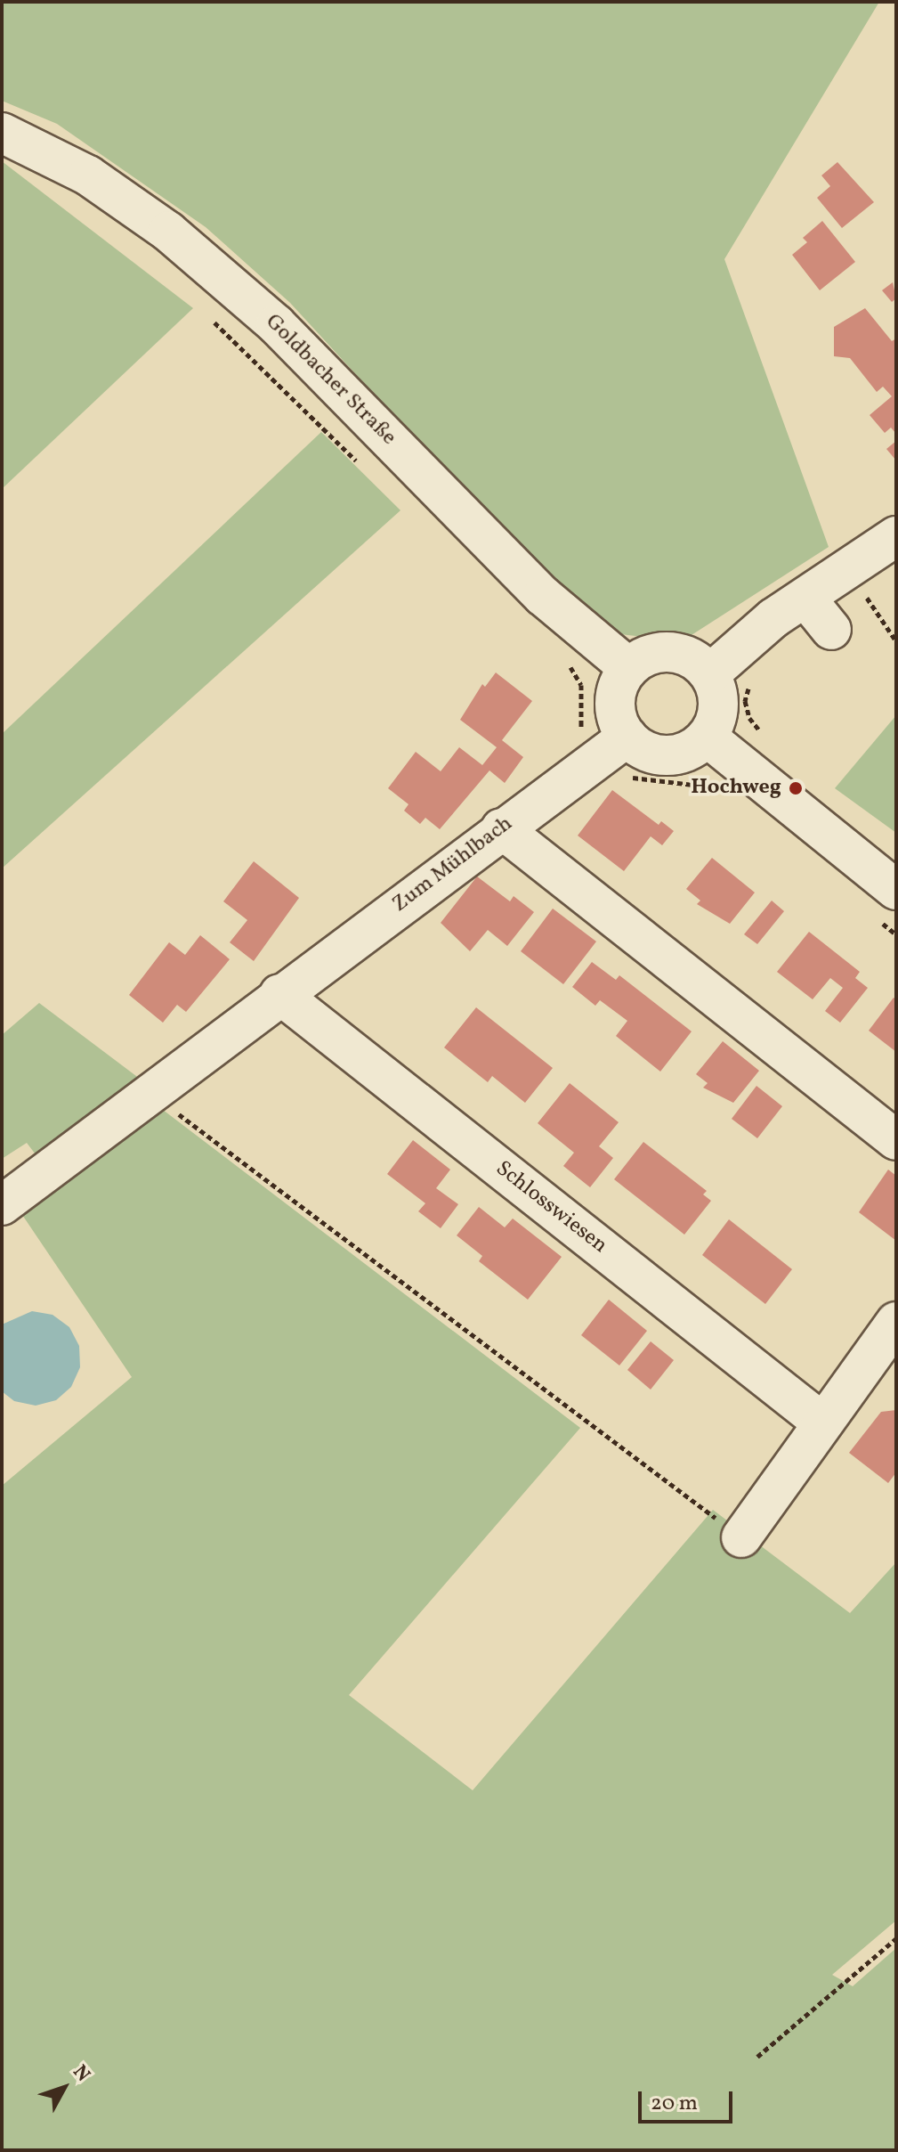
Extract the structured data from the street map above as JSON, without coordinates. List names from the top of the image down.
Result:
{
  "streets": {
    "street": ["Goldbacher Straße", "Zum Mühlbach", "Schlosswiesen"]
  },
  "crossings": [
    ["Goldbacher Straße", "Zum Mühlbach"],
    ["Zum Mühlbach", "Schlosswiesen"]
  ],
  "places": ["Hochweg"],
  "scale_bar": "20 m",
  "north": "top right"
}
